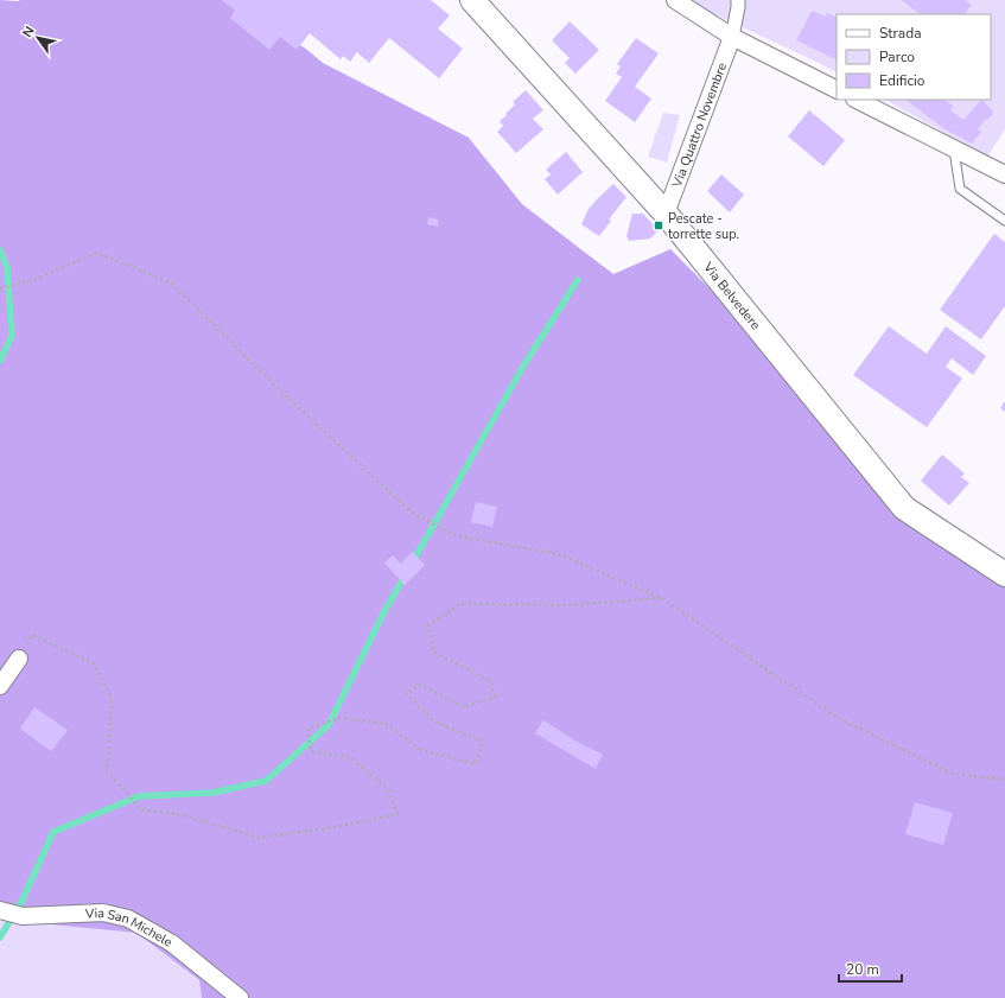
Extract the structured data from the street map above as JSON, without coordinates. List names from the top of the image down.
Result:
{
  "streets": {
    "main road": ["Via Belvedere"],
    "street": ["Via Quattro Novembre", "Via San Michele"]
  },
  "crossings": [
    ["Via Quattro Novembre", "Via Belvedere"]
  ],
  "places": {
    "transit": ["Pescate - torrette sup."]
  },
  "legend": ["Strada", "Parco", "Edificio"],
  "scale_bar": "20 m",
  "north": "top left"
}
